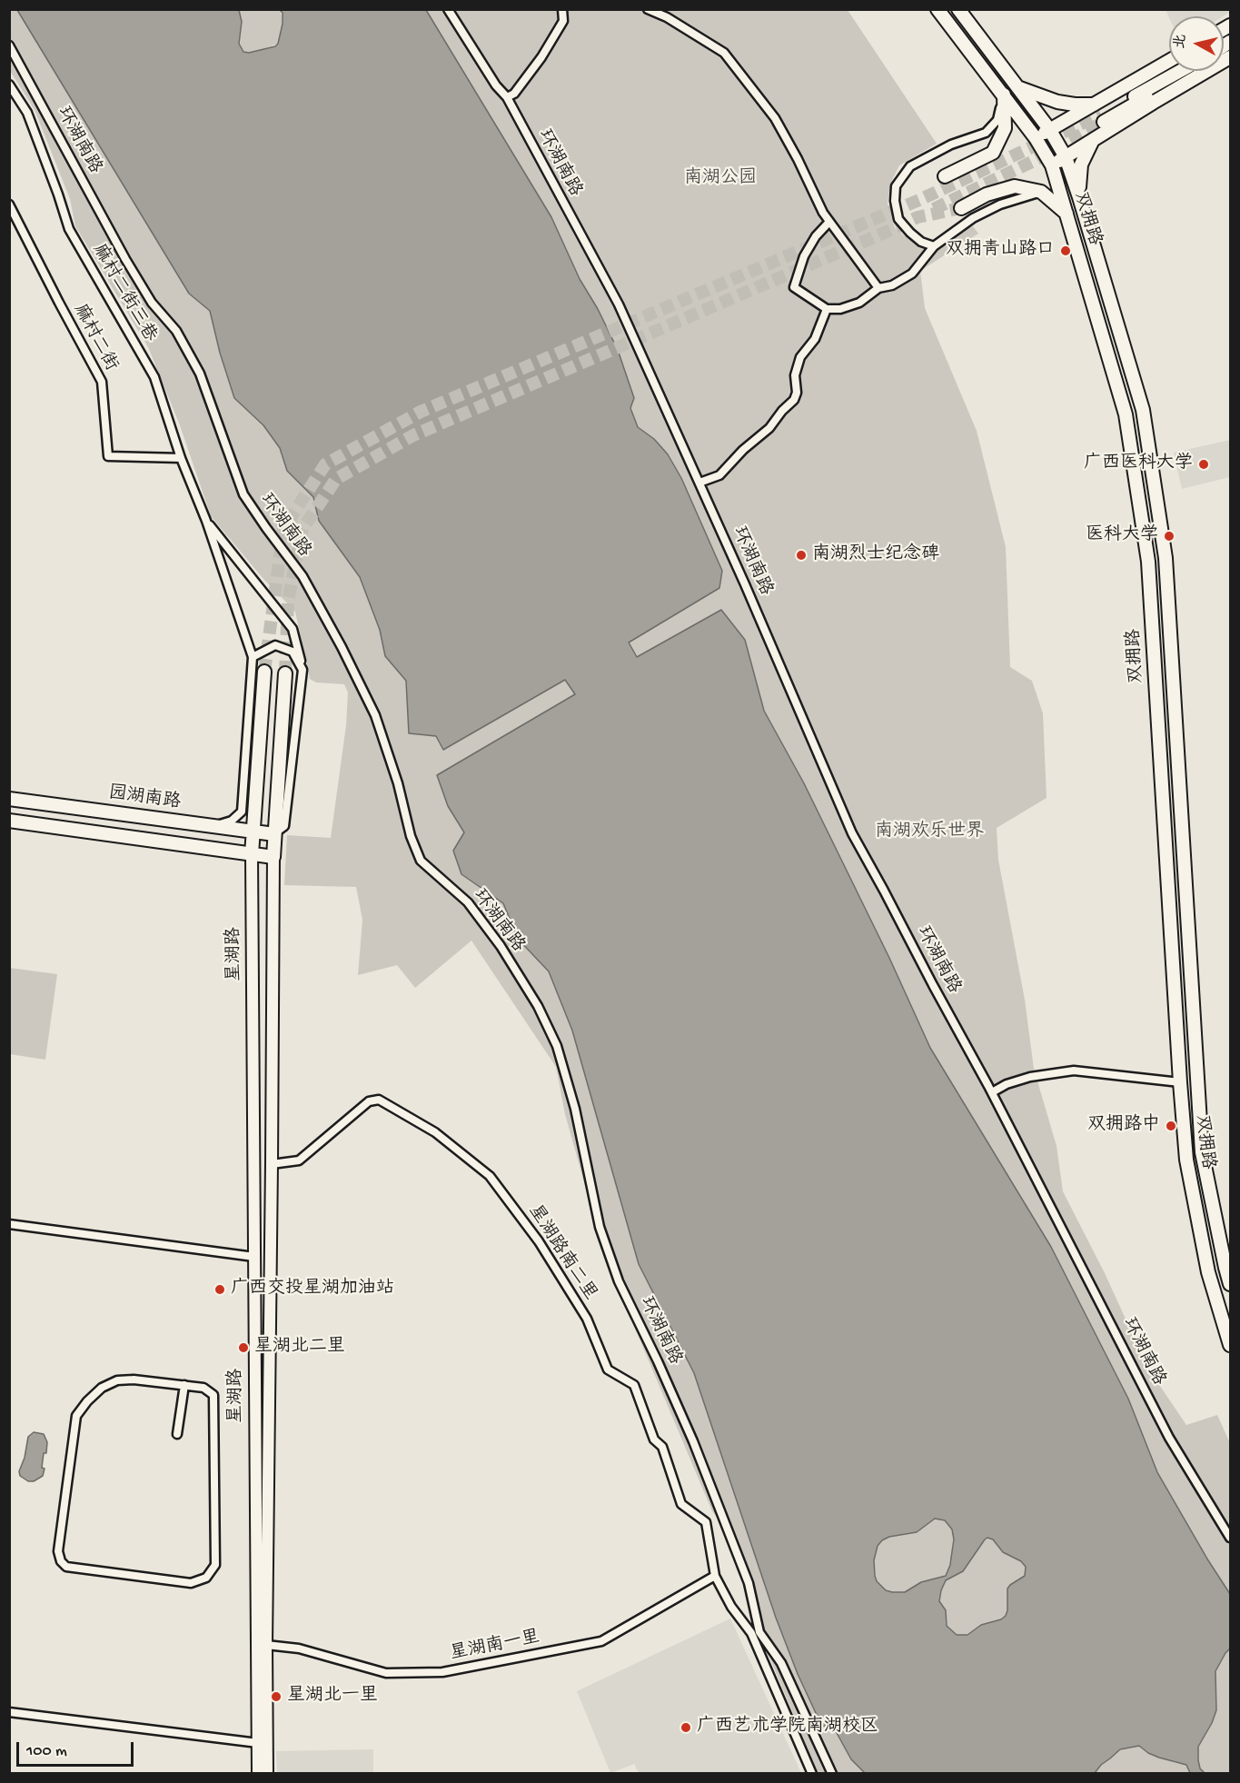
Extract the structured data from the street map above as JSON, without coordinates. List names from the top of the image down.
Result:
{
  "streets": {
    "main road": ["双拥路", "园湖南路", "星湖路"],
    "street": [
      "环湖南路",
      "麻村二街三巷",
      "麻村二街",
      "星湖路南二里",
      "星湖南一里"
    ]
  },
  "crossings": [
    ["麻村二街三巷", "麻村二街"],
    ["星湖路", "星湖路南二里"],
    ["星湖路", "星湖南一里"],
    ["星湖路南二里", "星湖南一里"]
  ],
  "parks": ["南湖公园", "南湖欢乐世界"],
  "places": [
    "双拥青山路口",
    "广西医科大学",
    "医科大学",
    "南湖烈士纪念碑",
    "双拥路中",
    "广西交投星湖加油站",
    "星湖北二里",
    "星湖北一里",
    "广西艺术学院南湖校区"
  ],
  "scale_bar": "100 m",
  "north": "left"
}
